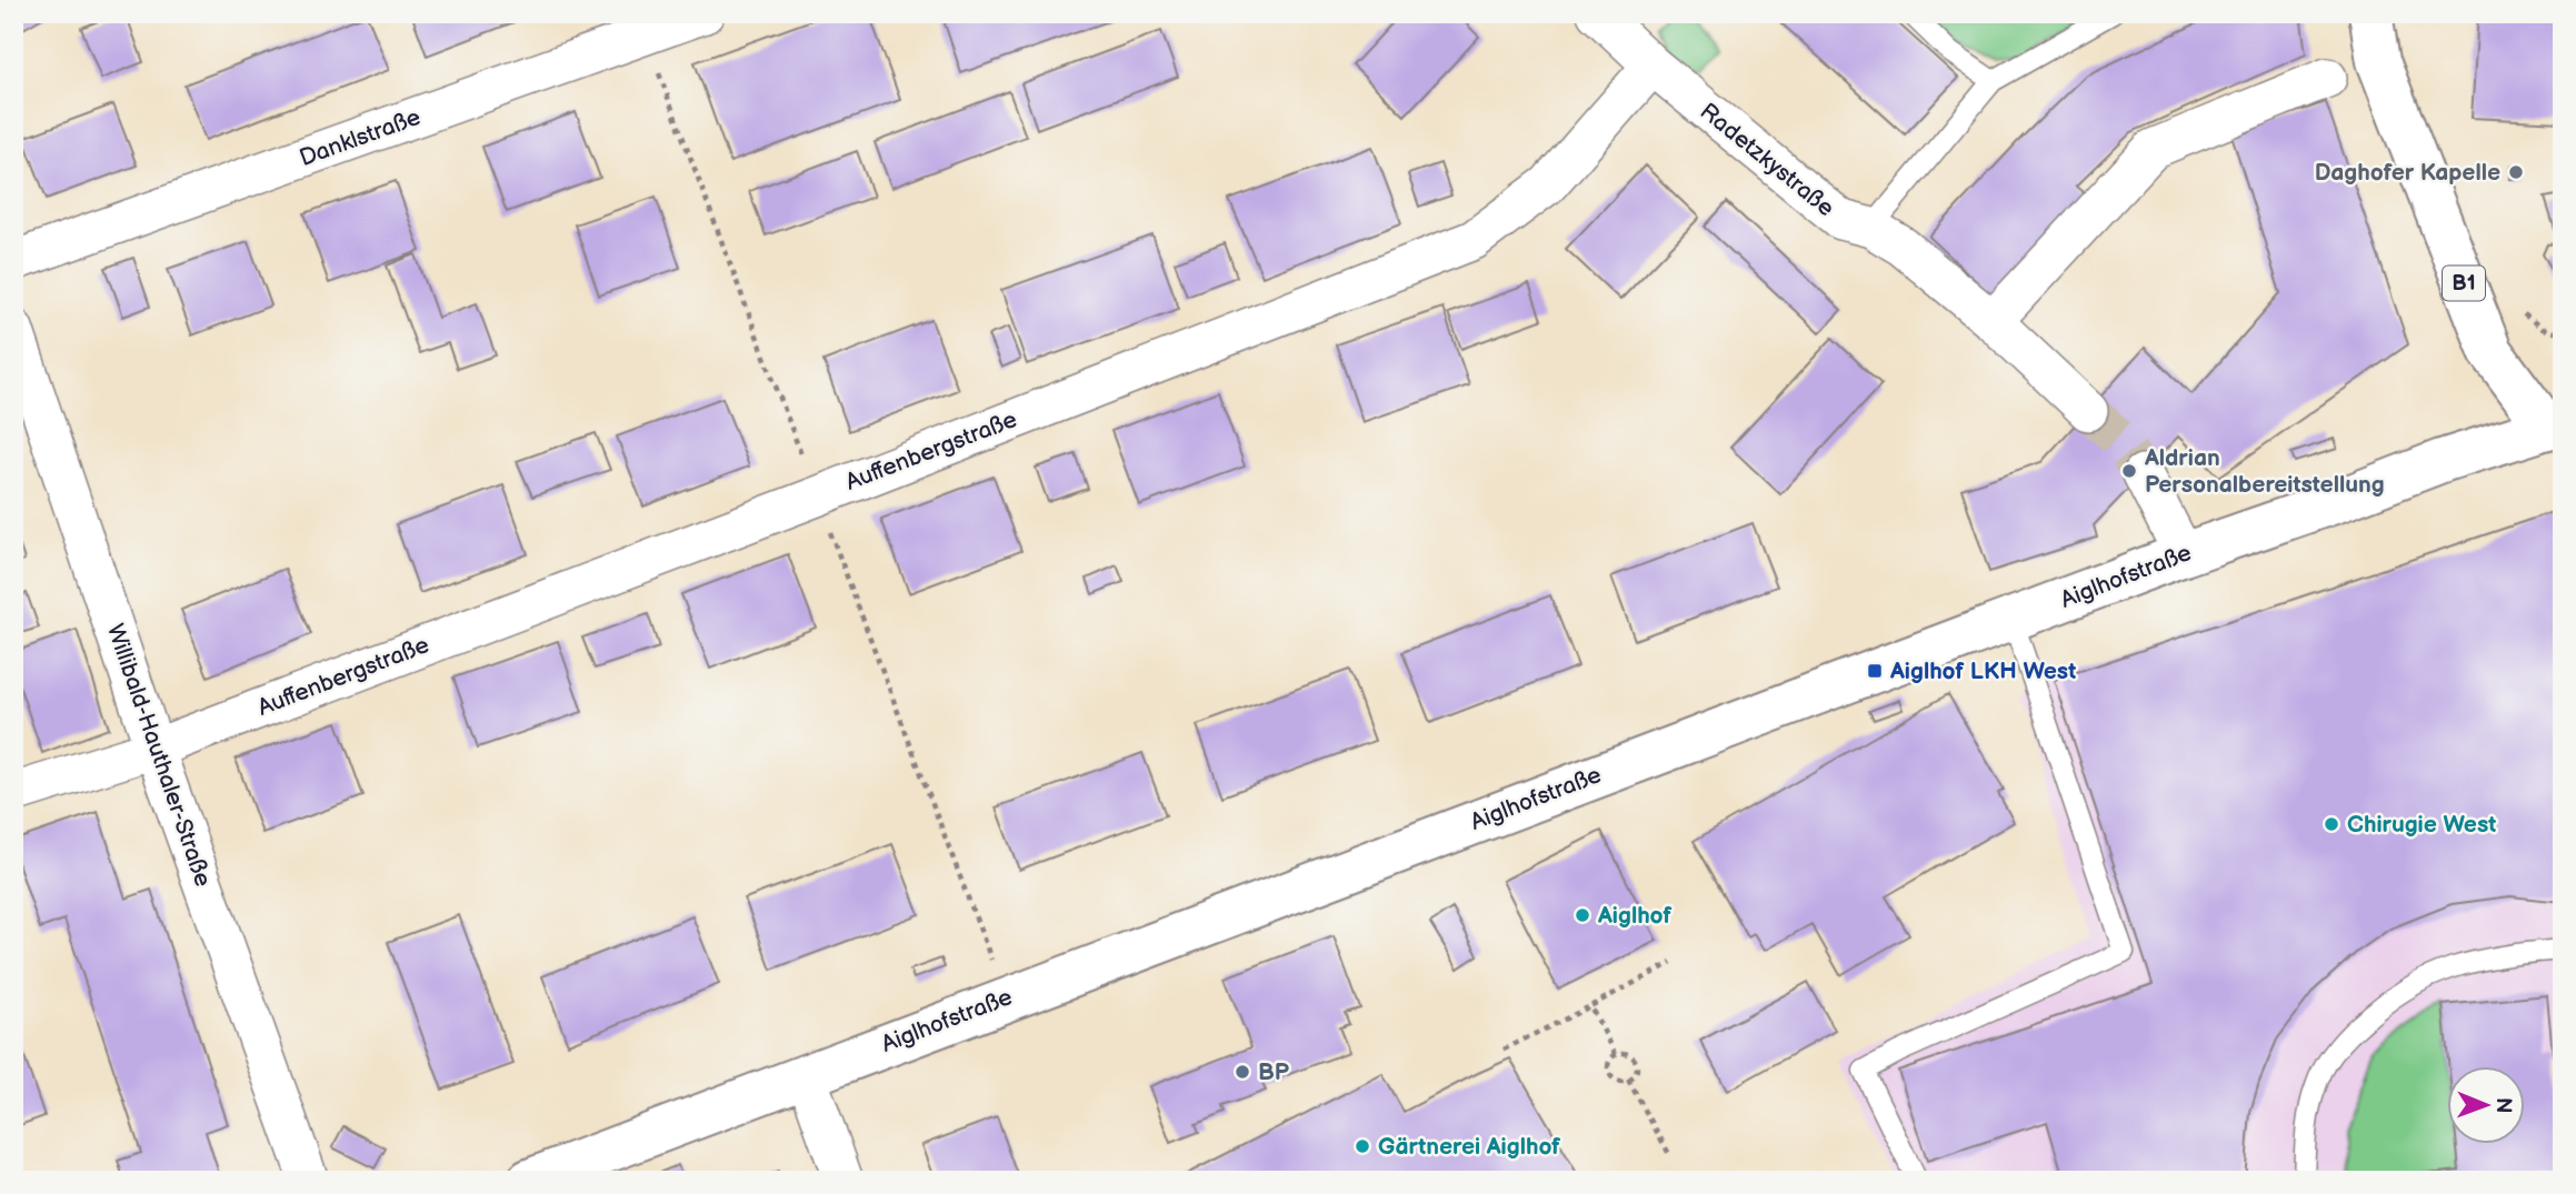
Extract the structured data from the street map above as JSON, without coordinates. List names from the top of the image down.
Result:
{
  "streets": {
    "street": [
      "Danklstraße",
      "Radetzkystraße",
      "B1",
      "Auffenbergstraße",
      "Aiglhofstraße",
      "Willibald-Hauthaler-Straße"
    ]
  },
  "crossings": [
    ["Radetzkystraße", "Auffenbergstraße"],
    ["B1", "Aiglhofstraße"],
    ["Auffenbergstraße", "Willibald-Hauthaler-Straße"]
  ],
  "places": {
    "other": [
      "Daghofer Kapelle",
      "Aldrian Personalbereitstellung",
      "Chirugie West",
      "Aiglhof",
      "BP",
      "Gärtnerei Aiglhof"
    ],
    "transit": ["Aiglhof LKH West"]
  },
  "north": "right"
}
